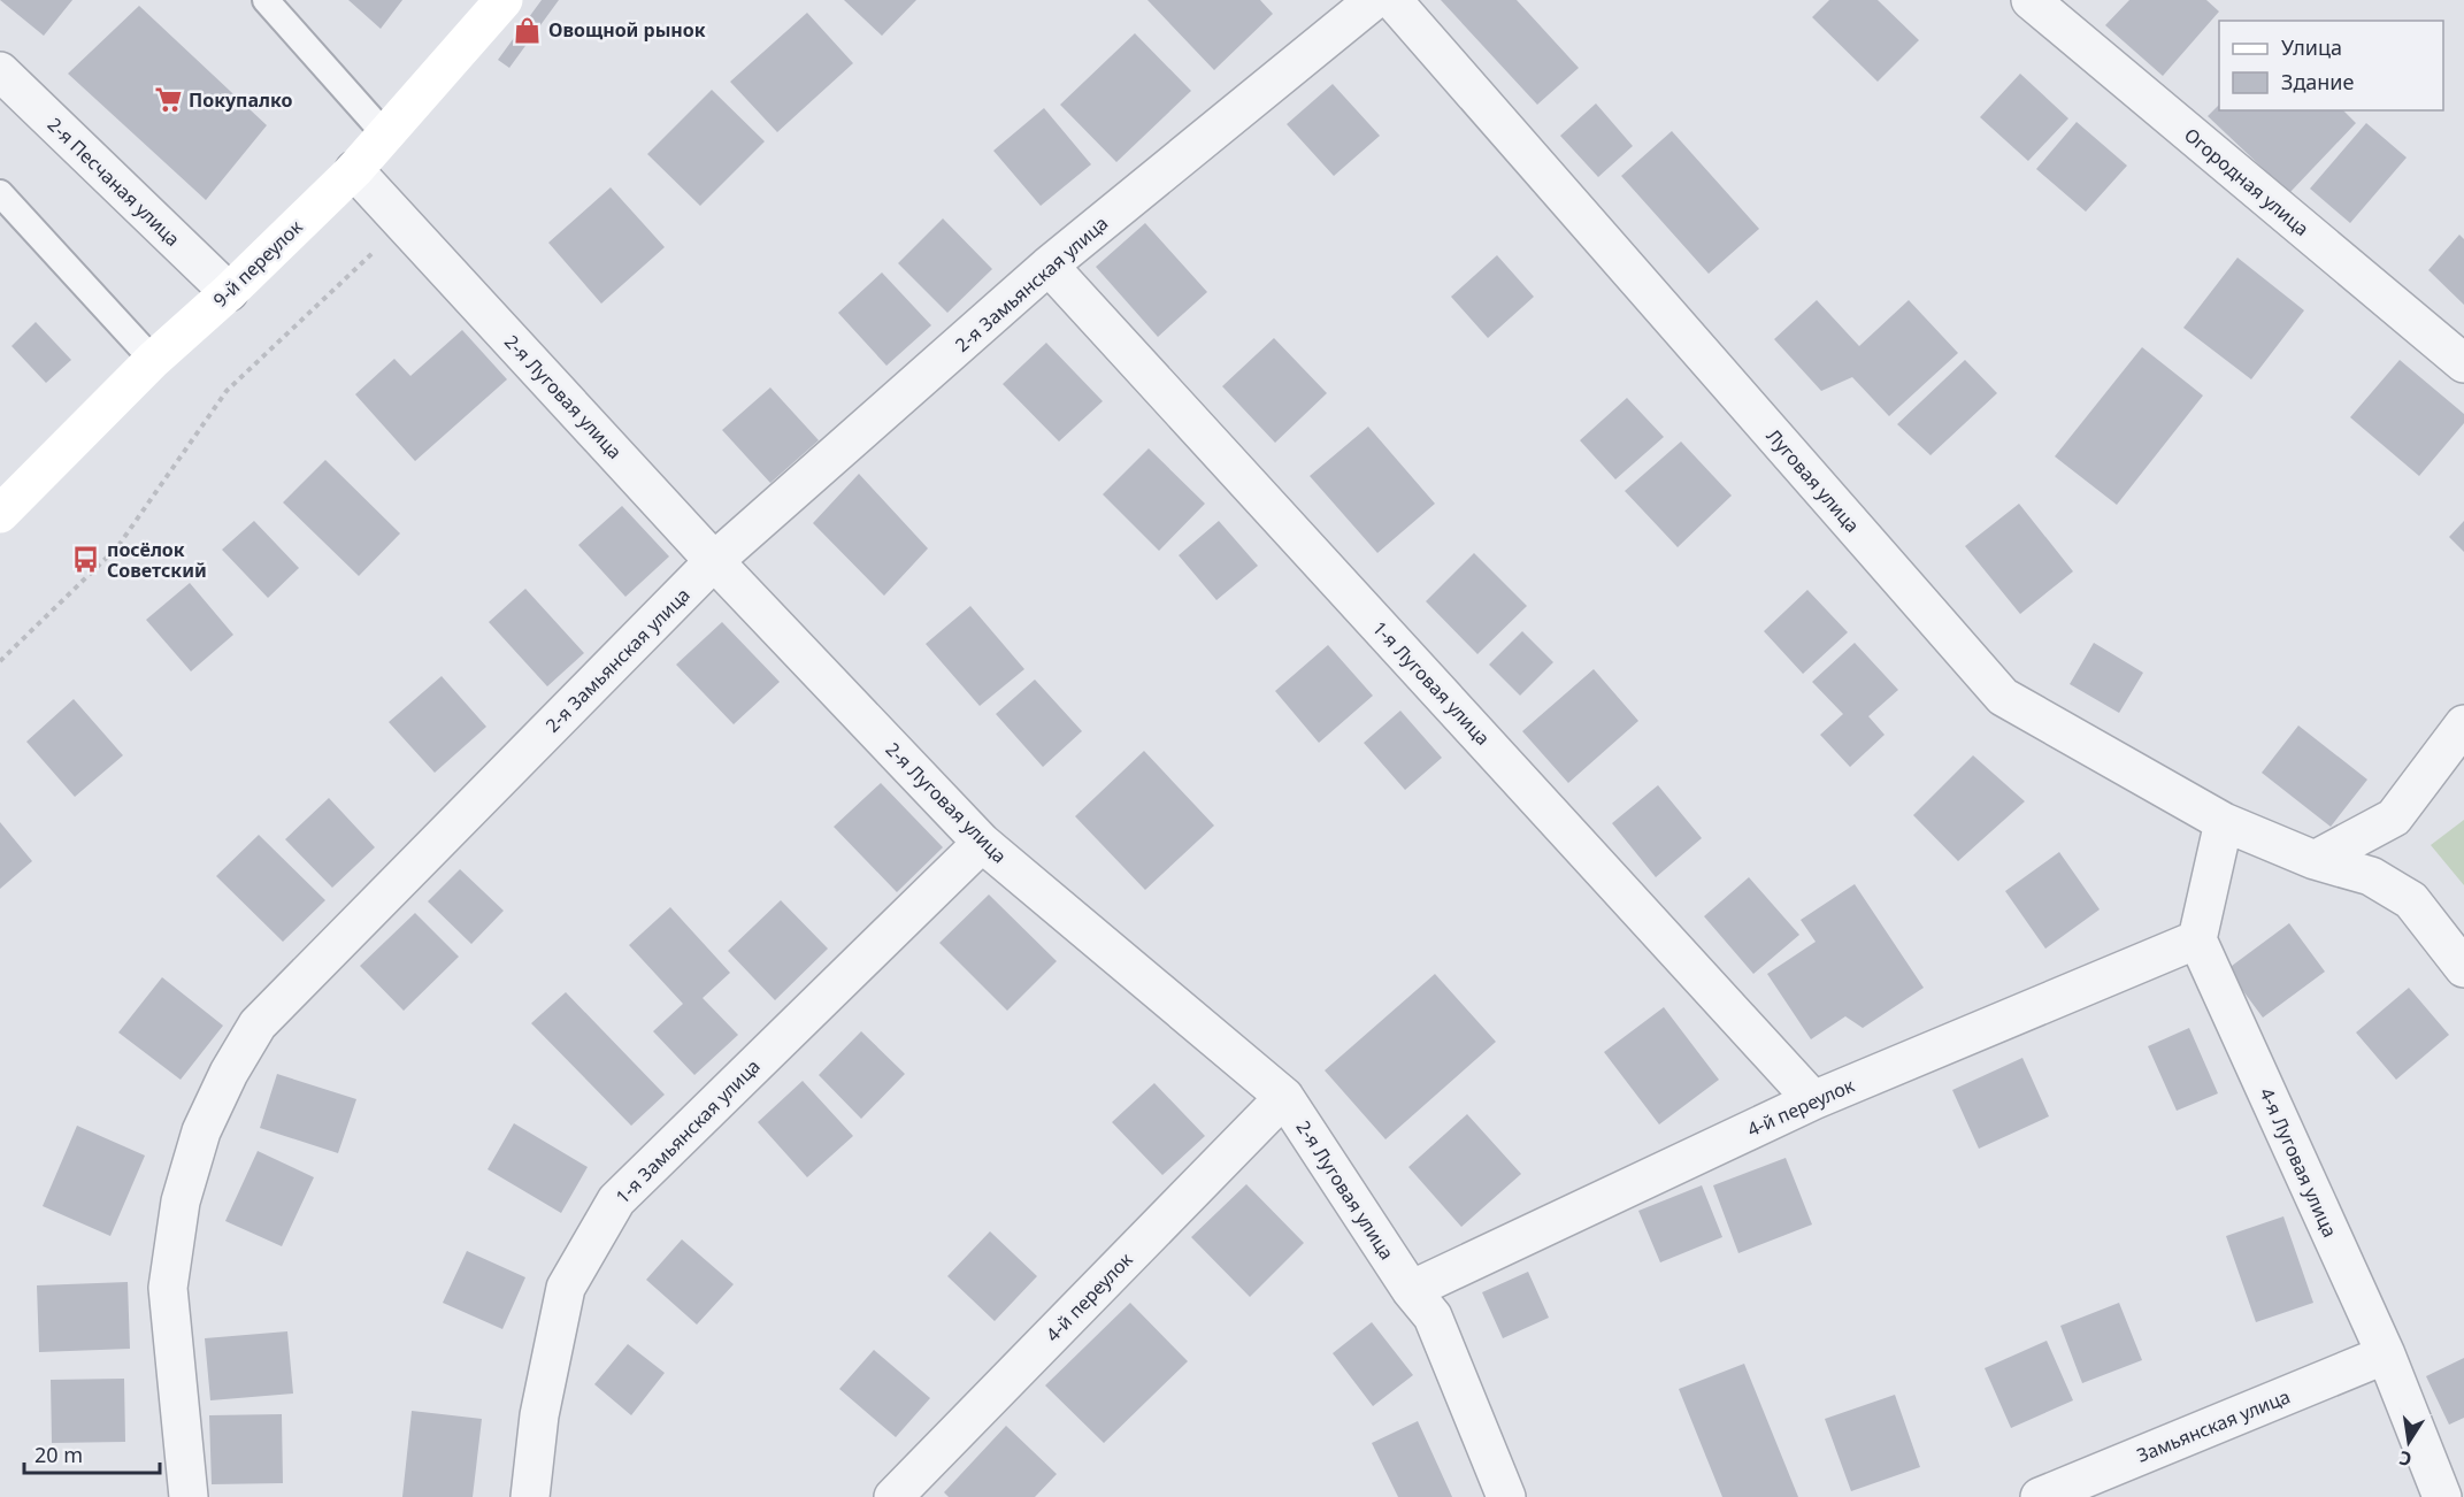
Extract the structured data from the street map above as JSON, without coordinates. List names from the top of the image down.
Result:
{
  "streets": {
    "street": [
      "2-я Песчаная улица",
      "Огородная улица",
      "9-й переулок",
      "2-я Замьянская улица",
      "2-я Луговая улица",
      "Луговая улица",
      "1-я Луговая улица",
      "4-й переулок",
      "1-я Замьянская улица",
      "4-я Луговая улица",
      "Замьянская улица"
    ]
  },
  "crossings": [
    ["2-я Песчаная улица", "9-й переулок"],
    ["9-й переулок", "2-я Луговая улица"],
    ["2-я Замьянская улица", "2-я Луговая улица"],
    ["2-я Замьянская улица", "1-я Луговая улица"],
    ["2-я Луговая улица", "4-й переулок"],
    ["2-я Луговая улица", "1-я Замьянская улица"],
    ["1-я Луговая улица", "4-й переулок"],
    ["4-й переулок", "4-я Луговая улица"],
    ["4-я Луговая улица", "Замьянская улица"]
  ],
  "places": {
    "shop": ["Овощной рынок"],
    "supermarket": ["Покупалко"],
    "bus stop": ["посёлок Советский"]
  },
  "legend": ["Улица", "Здание"],
  "scale_bar": "20 m",
  "north": "bottom"
}
